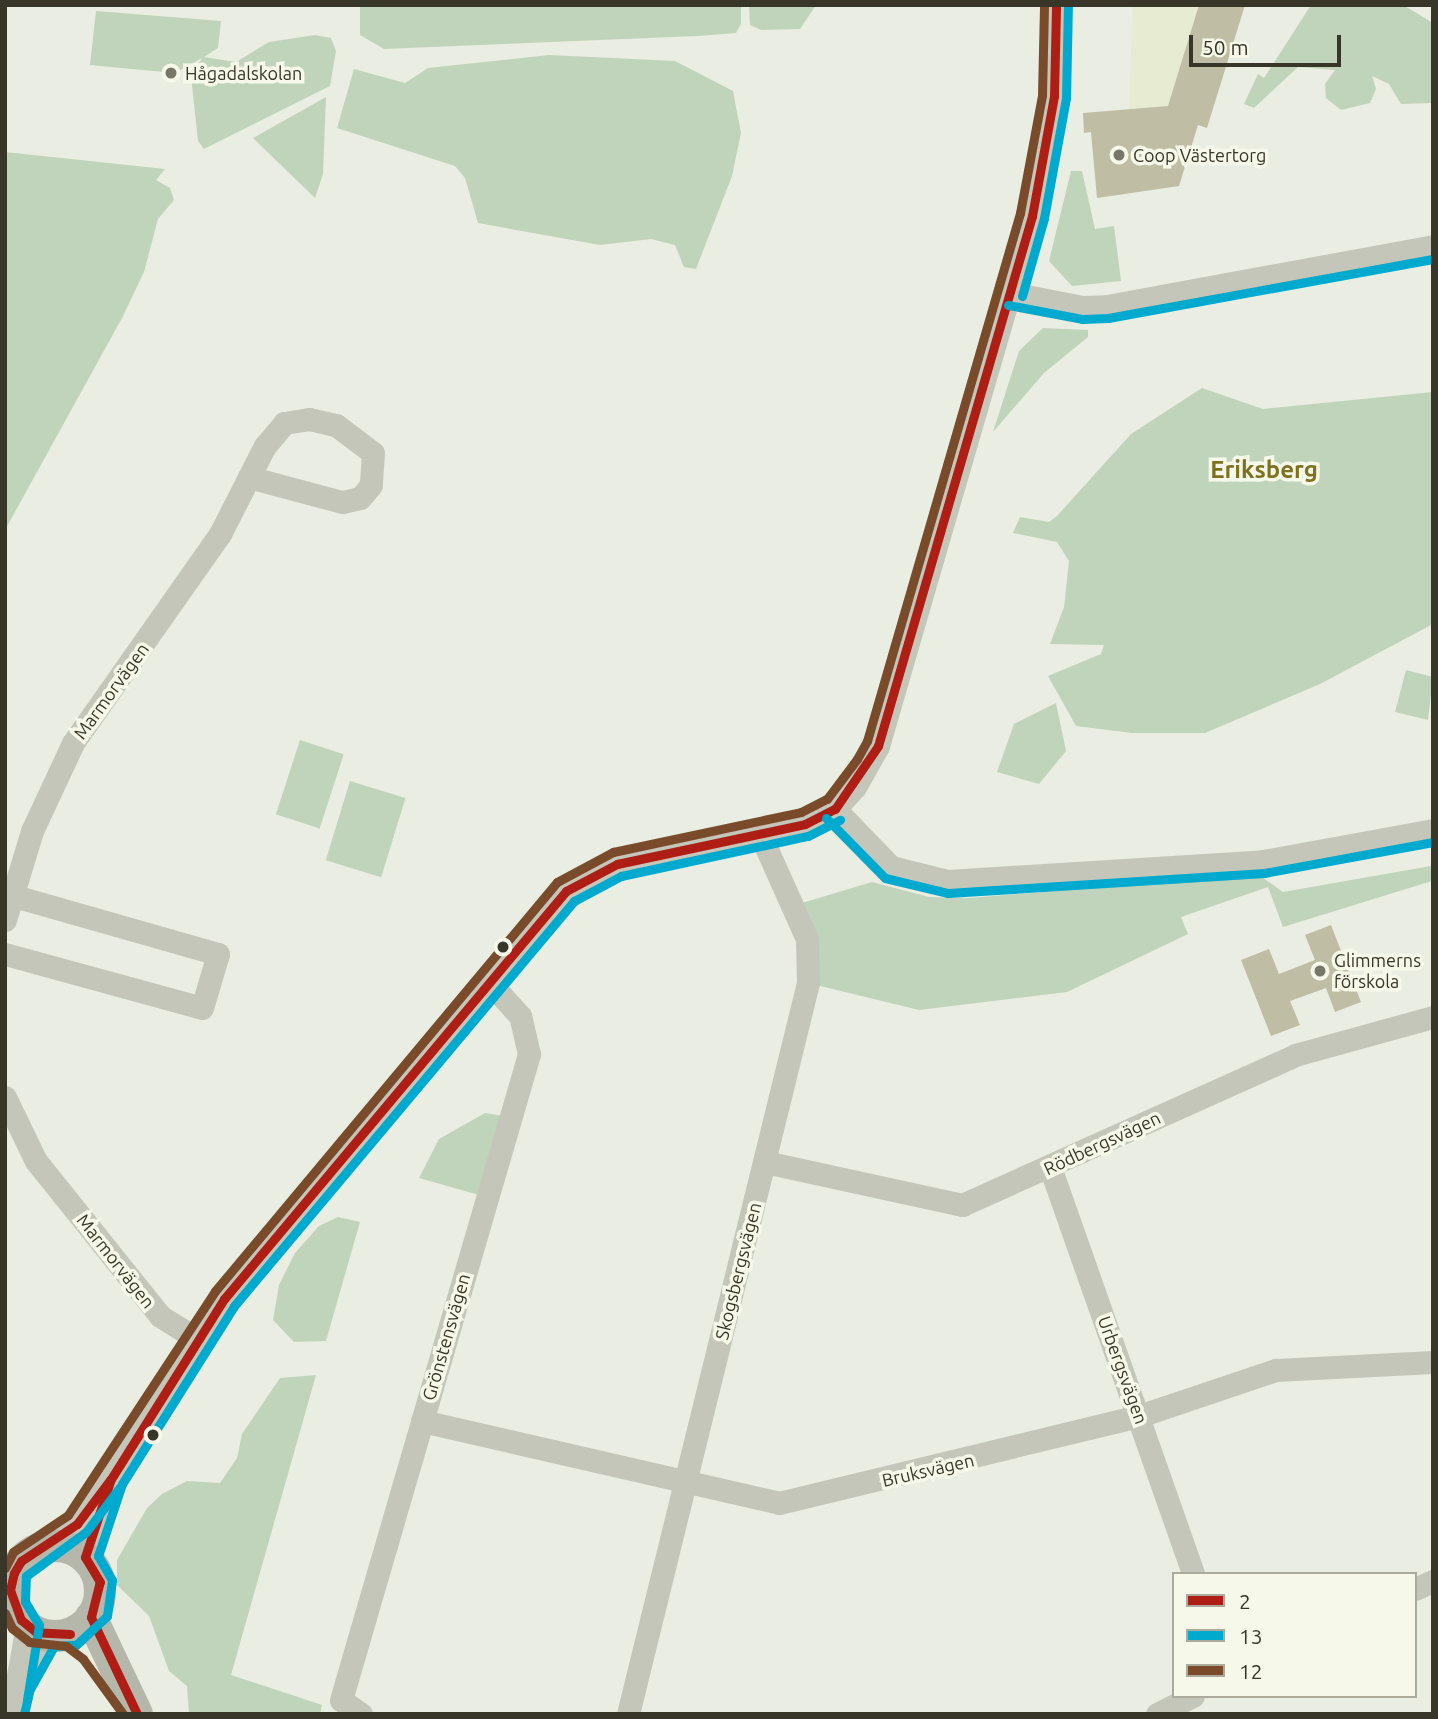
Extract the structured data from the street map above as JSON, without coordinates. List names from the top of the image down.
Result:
{
  "streets": {
    "street": [
      "Marmorvägen",
      "Rödbergsvägen",
      "Skogsbergsvägen",
      "Grönstensvägen",
      "Urbergsvägen",
      "Bruksvägen"
    ]
  },
  "crossings": [
    ["Rödbergsvägen", "Skogsbergsvägen"],
    ["Rödbergsvägen", "Urbergsvägen"],
    ["Skogsbergsvägen", "Bruksvägen"],
    ["Grönstensvägen", "Bruksvägen"],
    ["Urbergsvägen", "Bruksvägen"]
  ],
  "districts": ["Eriksberg"],
  "places": ["Hågadalskolan", "Coop Västertorg", "Glimmerns förskola"],
  "lines": ["transit line 2", "transit line 13", "transit line 12"],
  "legend": ["2", "13", "12"],
  "scale_bar": "50 m"
}
